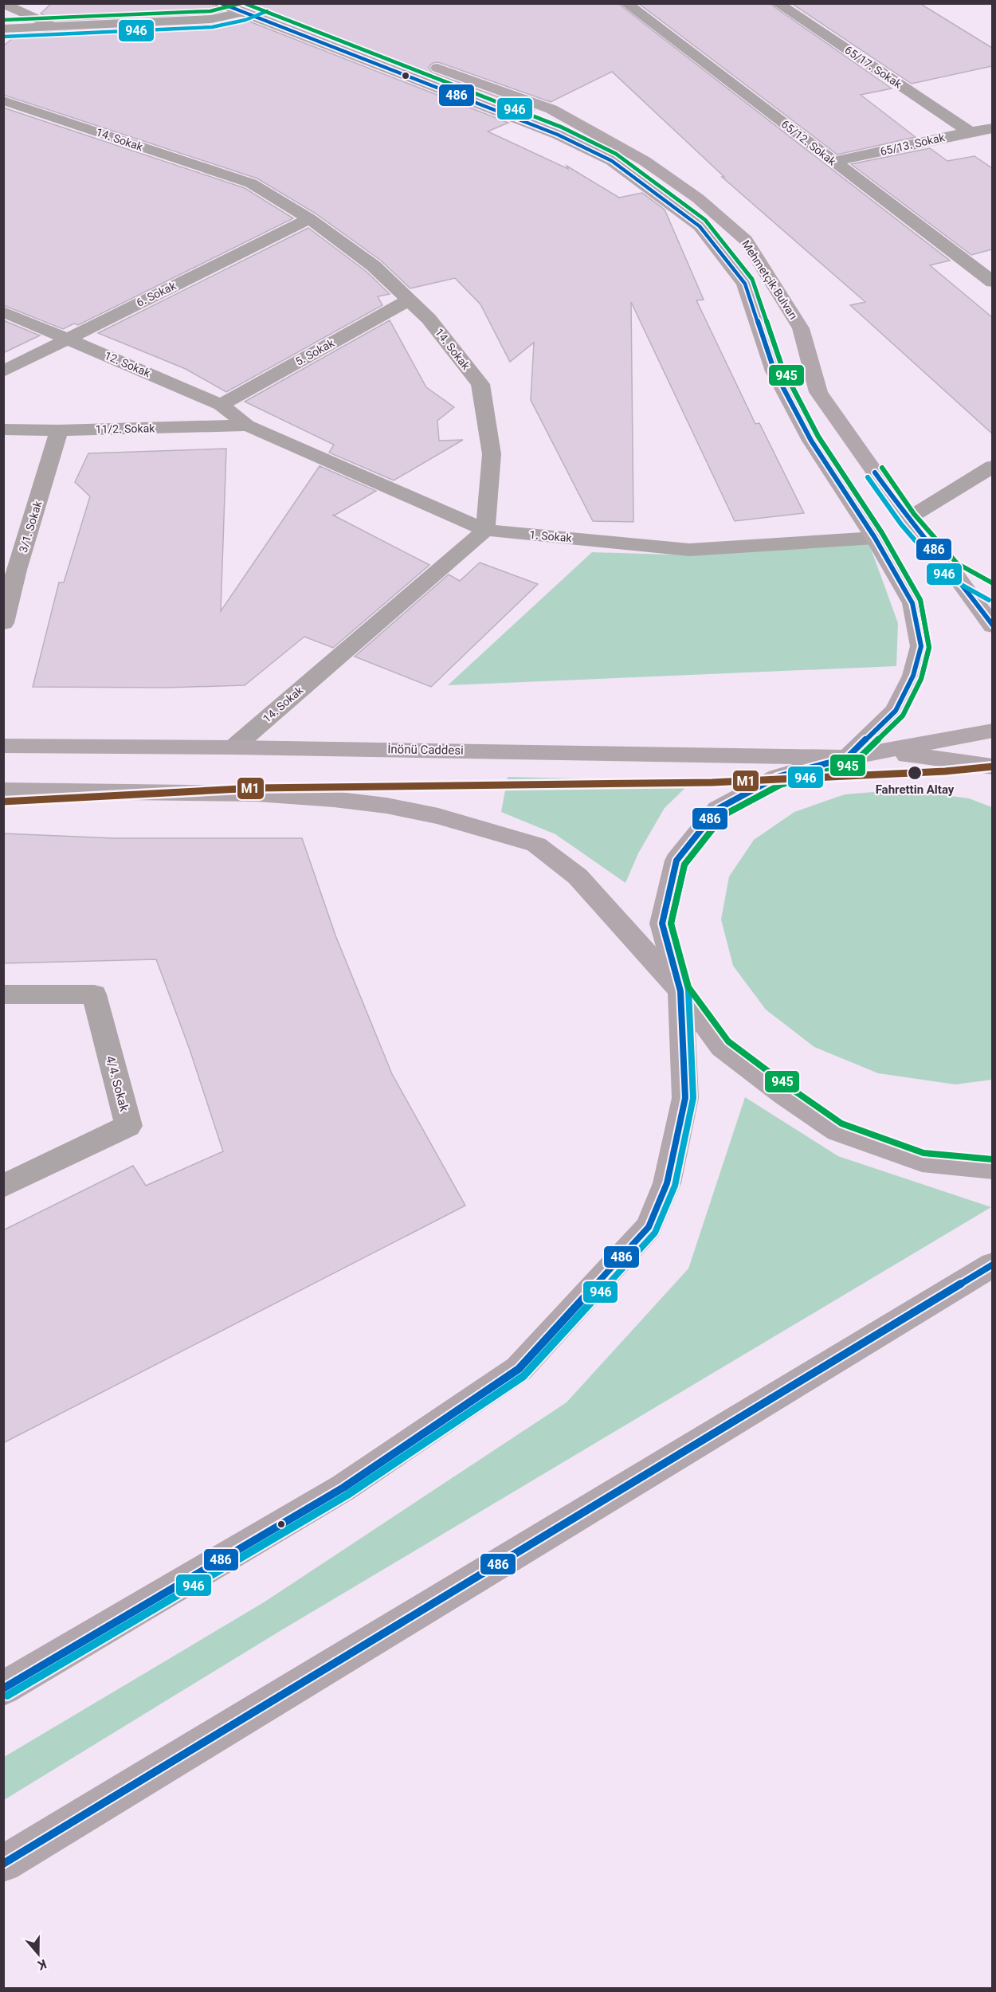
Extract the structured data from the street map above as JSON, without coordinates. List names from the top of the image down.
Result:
{
  "streets": {
    "main road": ["Mehmetçik Bulvarı", "İnönü Caddesi"],
    "street": [
      "65/17. Sokak",
      "14. Sokak",
      "65/12. Sokak",
      "65/13. Sokak",
      "6. Sokak",
      "5. Sokak",
      "12. Sokak",
      "11/2. Sokak",
      "3/1. Sokak",
      "1. Sokak",
      "4/4. Sokak"
    ]
  },
  "crossings": [
    ["65/17. Sokak", "65/13. Sokak"],
    ["14. Sokak", "6. Sokak"],
    ["14. Sokak", "5. Sokak"],
    ["14. Sokak", "1. Sokak"],
    ["14. Sokak", "İnönü Caddesi"],
    ["65/12. Sokak", "65/13. Sokak"],
    ["Mehmetçik Bulvarı", "1. Sokak"],
    ["Mehmetçik Bulvarı", "İnönü Caddesi"],
    ["6. Sokak", "12. Sokak"],
    ["5. Sokak", "12. Sokak"],
    ["12. Sokak", "11/2. Sokak"],
    ["12. Sokak", "1. Sokak"],
    ["11/2. Sokak", "3/1. Sokak"],
    ["11/2. Sokak", "1. Sokak"]
  ],
  "places": ["Fahrettin Altay"],
  "lines": [
    "transit line 486",
    "transit line 945",
    "transit line 946",
    "transit line M1"
  ],
  "north": "bottom"
}
